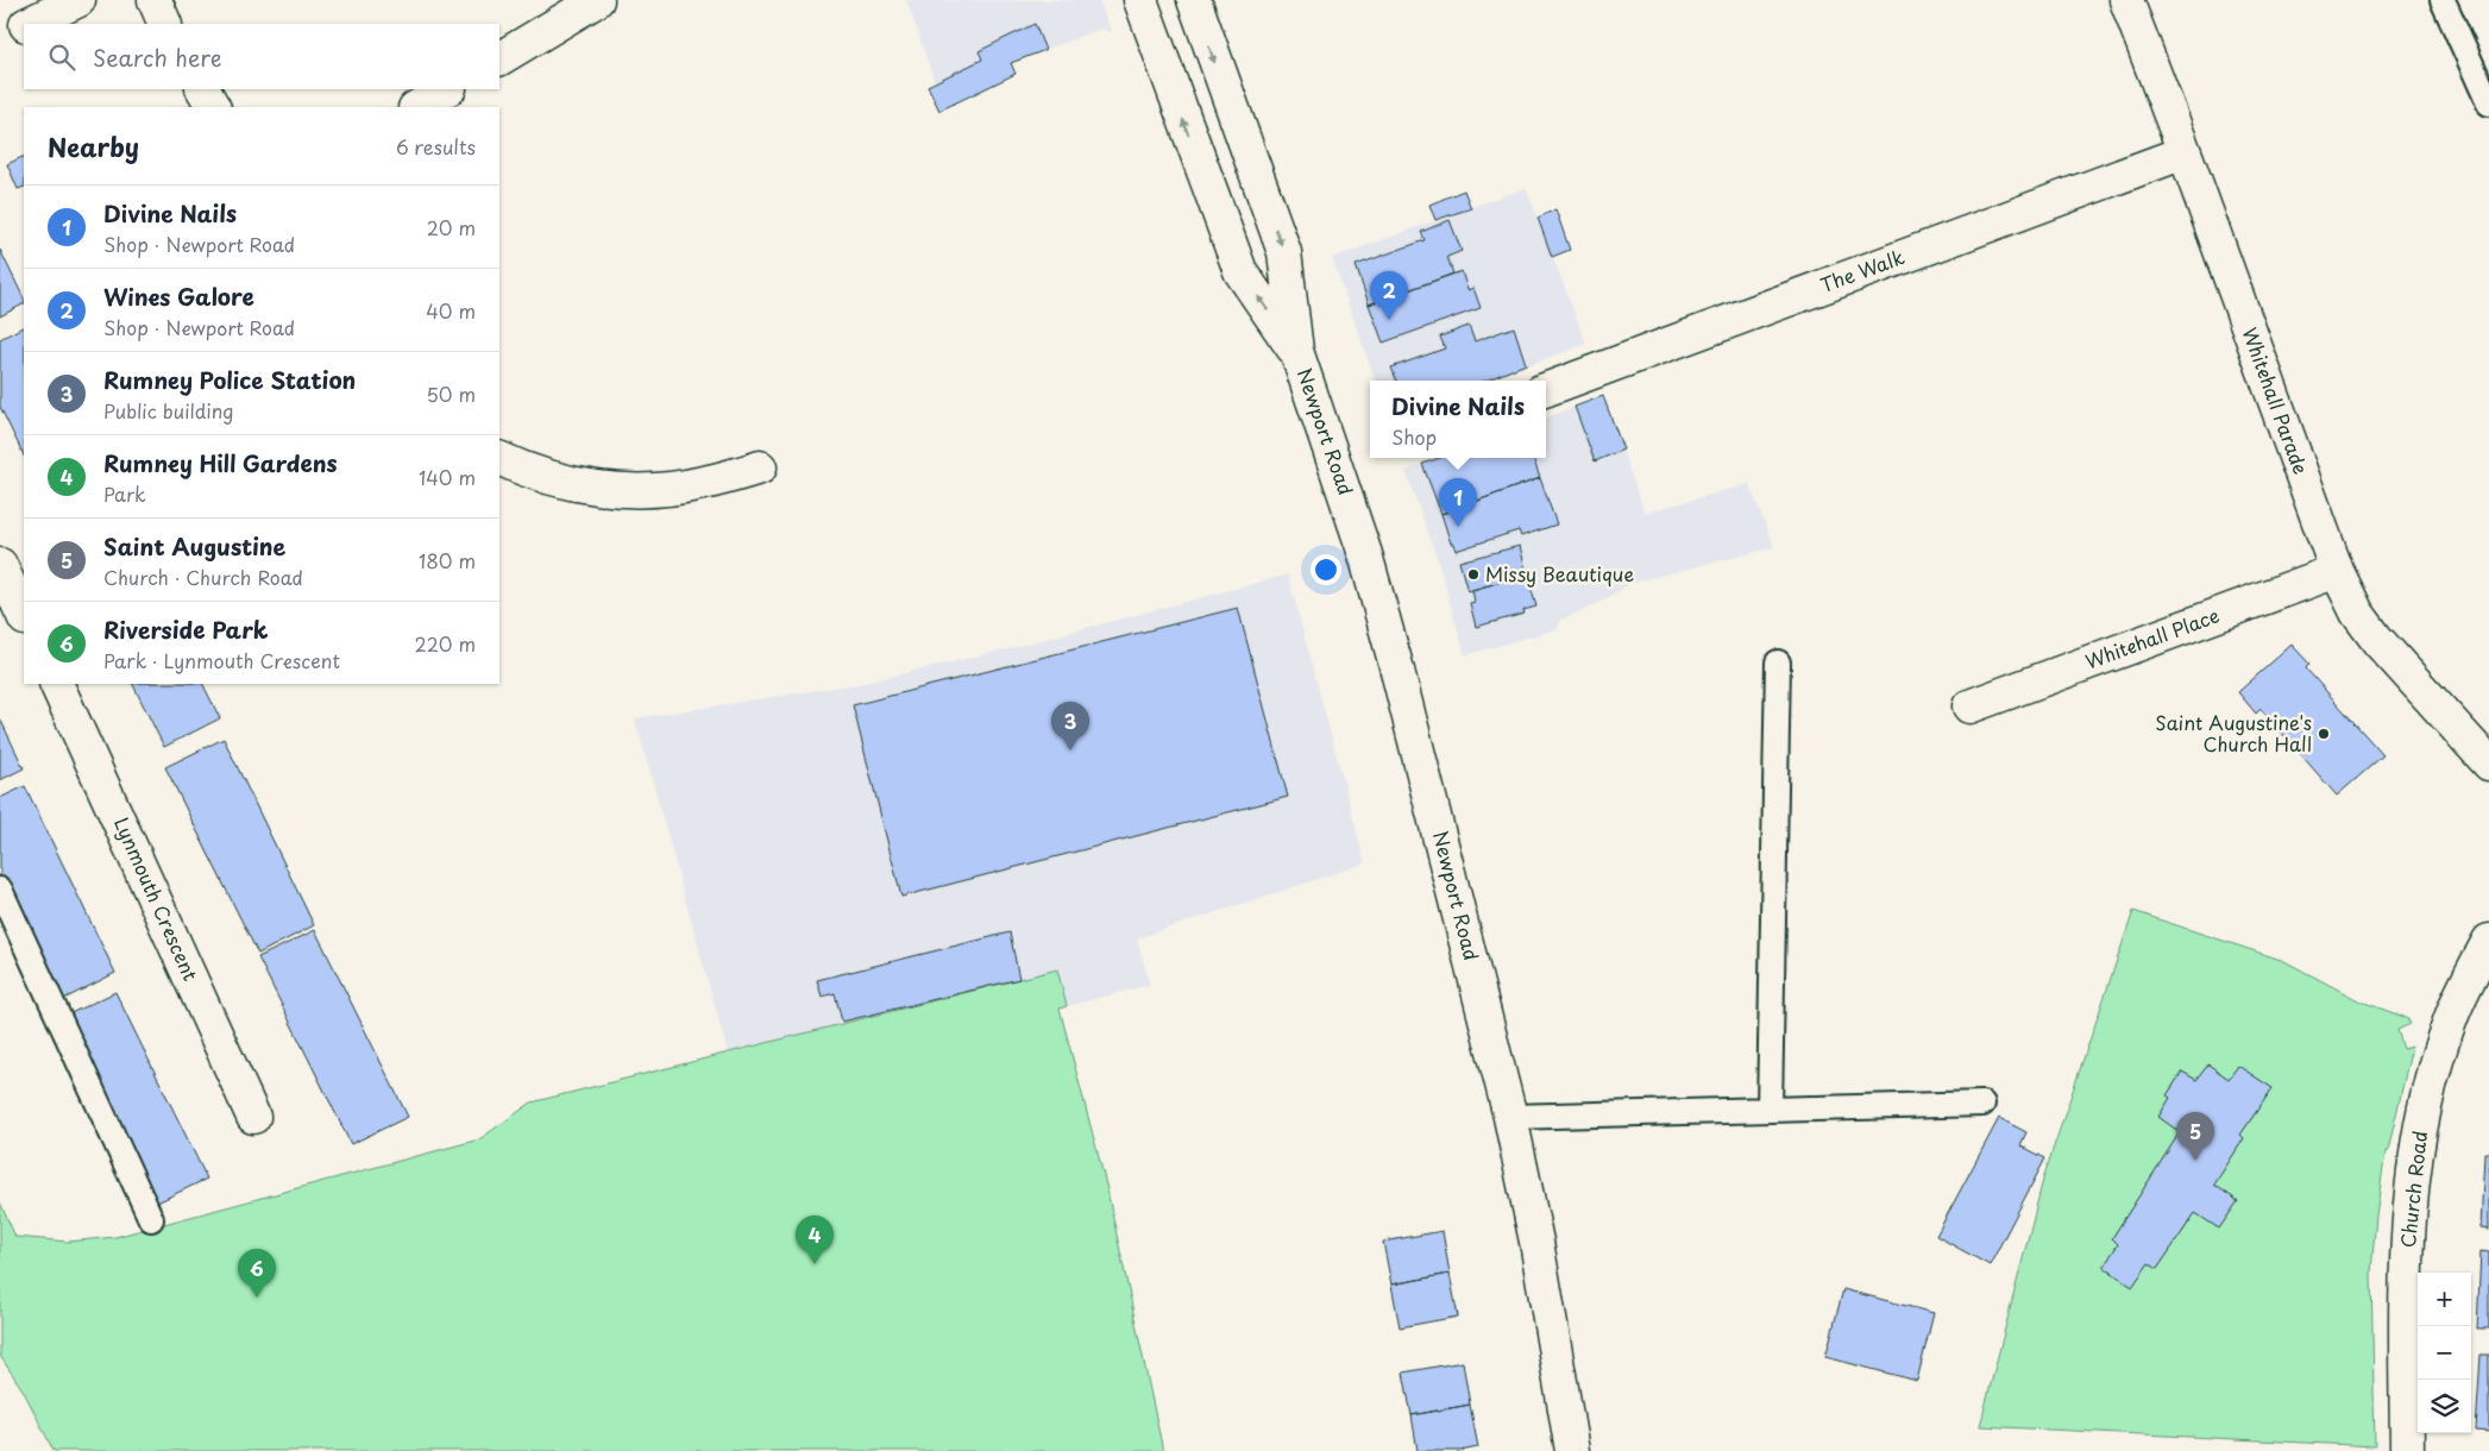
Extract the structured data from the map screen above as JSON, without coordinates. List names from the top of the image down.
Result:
{
  "streets": {
    "street": [
      "The Walk",
      "Whitehall Parade",
      "Newport Road",
      "Whitehall Place",
      "Lynmouth Crescent",
      "Church Road"
    ]
  },
  "crossings": [
    ["The Walk", "Whitehall Parade"],
    ["Whitehall Parade", "Whitehall Place"]
  ],
  "places": ["Missy Beautique", "Saint Augustine's Church Hall"],
  "page": {
    "search": "Search here",
    "heading": ["Nearby", "6 results"],
    "list": [
      {
        "mark": "1",
        "name": "Divine Nails",
        "note": "Shop · Newport Road",
        "value": "20 m"
      },
      {
        "mark": "2",
        "name": "Wines Galore",
        "note": "Shop · Newport Road",
        "value": "40 m"
      },
      {
        "mark": "3",
        "name": "Rumney Police Station",
        "note": "Public building",
        "value": "50 m"
      },
      {
        "mark": "4",
        "name": "Rumney Hill Gardens",
        "note": "Park",
        "value": "140 m"
      },
      {
        "mark": "5",
        "name": "Saint Augustine",
        "note": "Church · Church Road",
        "value": "180 m"
      },
      {
        "mark": "6",
        "name": "Riverside Park",
        "note": "Park · Lynmouth Crescent",
        "value": "220 m"
      }
    ],
    "pins": [
      "2",
      "1",
      "3",
      "5",
      "4",
      "6"
    ],
    "popup": ["Divine Nails", "Shop"],
    "map_buttons": ["+", "−"]
  }
}
